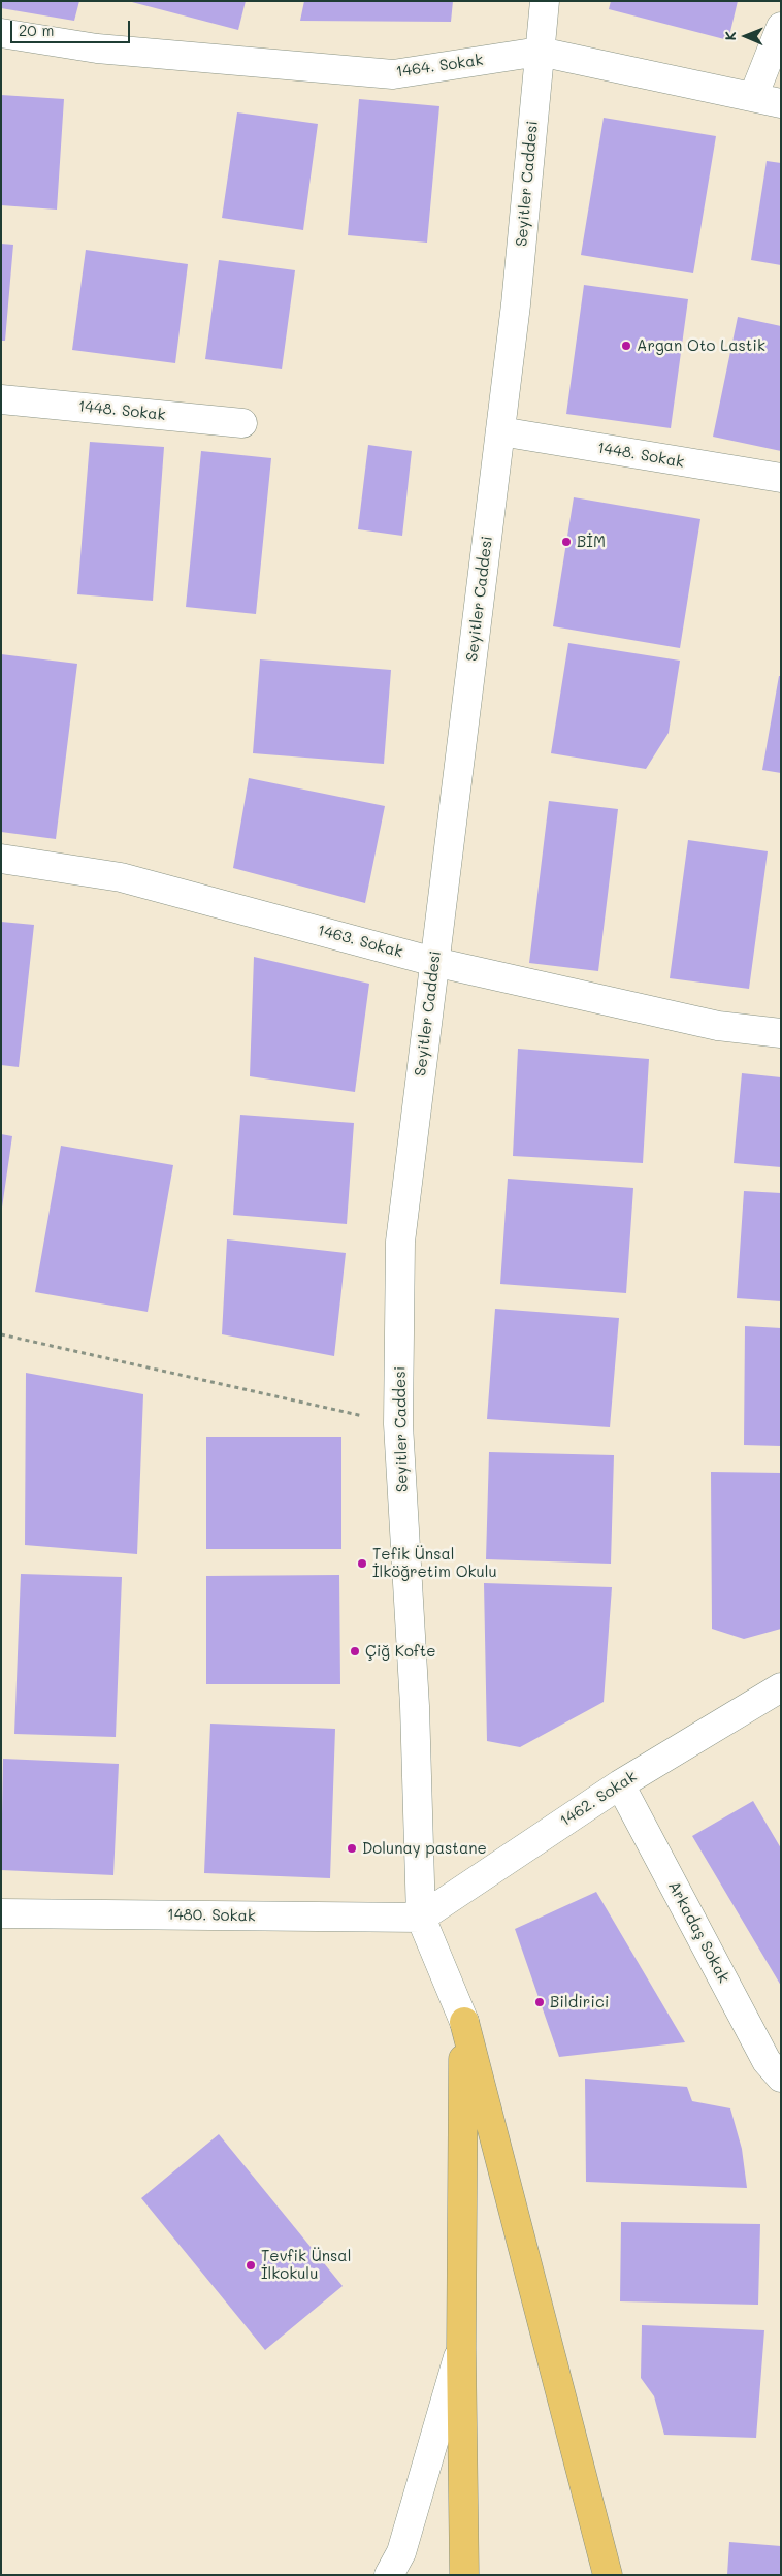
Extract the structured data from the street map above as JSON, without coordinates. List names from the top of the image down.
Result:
{
  "streets": {
    "street": [
      "1464. Sokak",
      "Seyitler Caddesi",
      "1448. Sokak",
      "1463. Sokak",
      "1462. Sokak",
      "1480. Sokak",
      "Arkadaş Sokak"
    ]
  },
  "crossings": [
    ["1464. Sokak", "Seyitler Caddesi"],
    ["Seyitler Caddesi", "1448. Sokak"],
    ["Seyitler Caddesi", "1463. Sokak"],
    ["Seyitler Caddesi", "1462. Sokak"],
    ["Seyitler Caddesi", "1480. Sokak"],
    ["1462. Sokak", "1480. Sokak"],
    ["1462. Sokak", "Arkadaş Sokak"]
  ],
  "places": [
    "Argan Oto Lastik",
    "BİM",
    "Tefik Ünsal İlköğretim Okulu",
    "Çiğ Kofte",
    "Dolunay pastane",
    "Bildirici",
    "Tevfik Ünsal İlkokulu"
  ],
  "scale_bar": "20 m",
  "north": "left"
}
